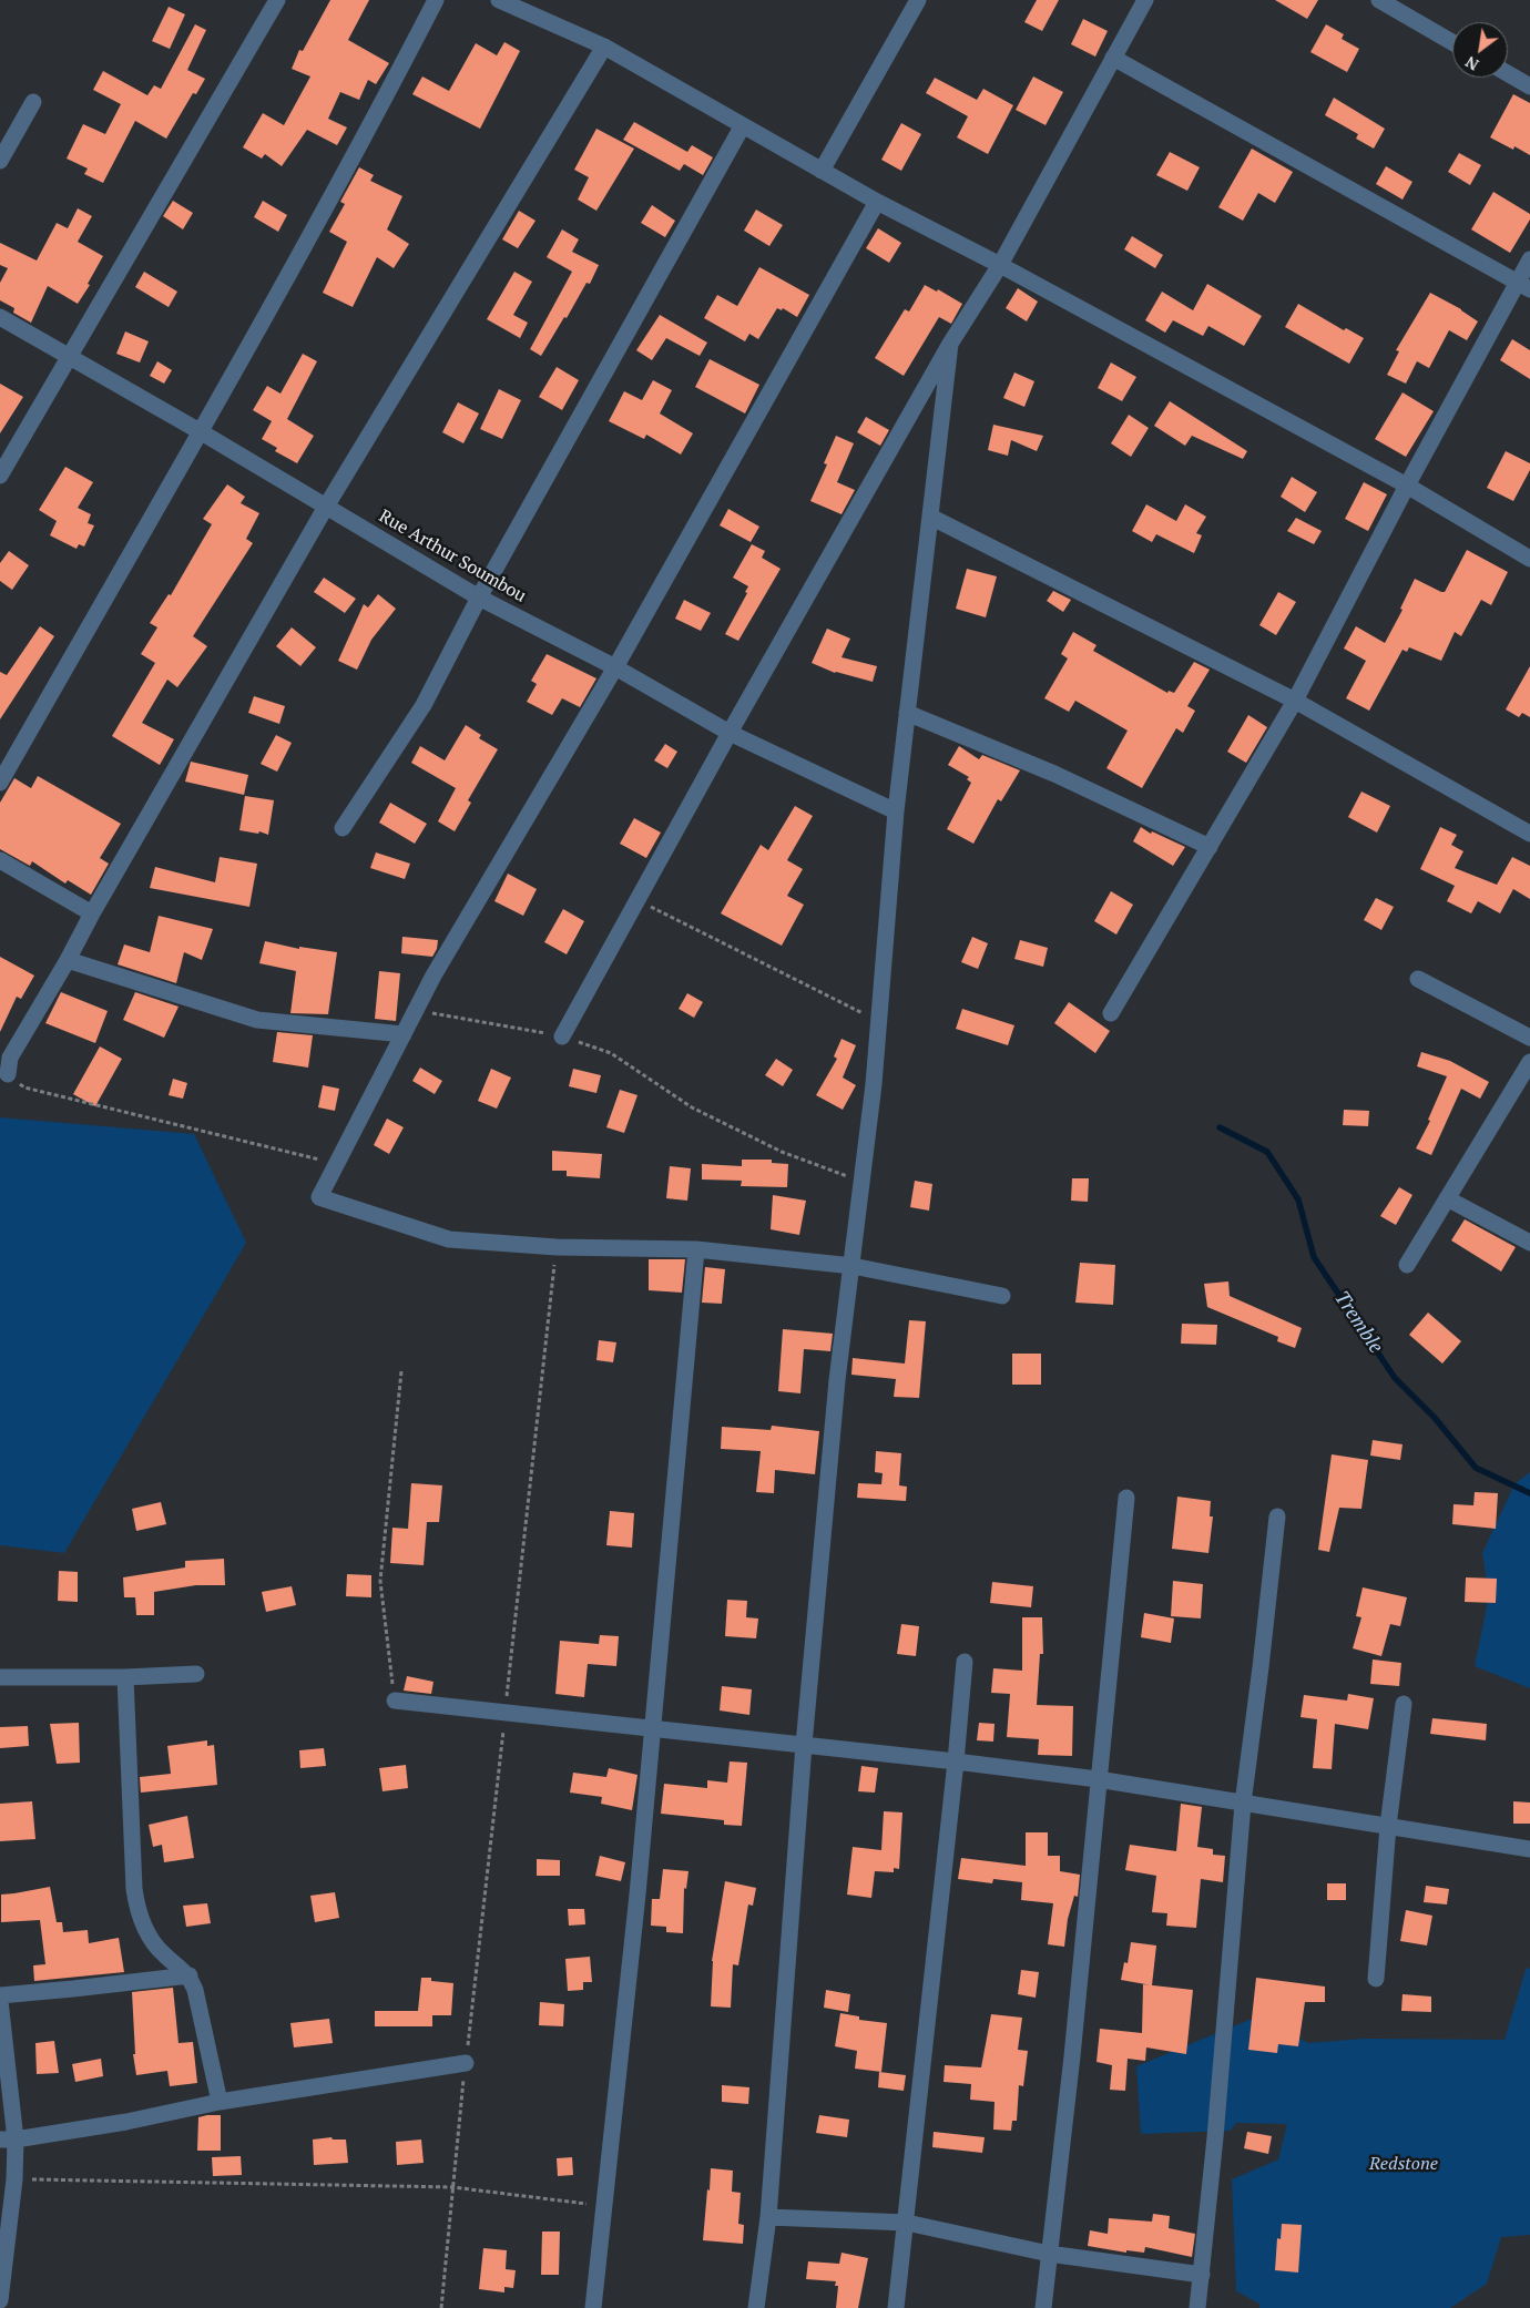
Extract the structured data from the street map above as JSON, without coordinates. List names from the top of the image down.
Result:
{
  "streets": {
    "street": ["Rue Arthur Soumbou"]
  },
  "water": ["Tremble"],
  "parks": ["Redstone"],
  "north": "bottom left"
}
